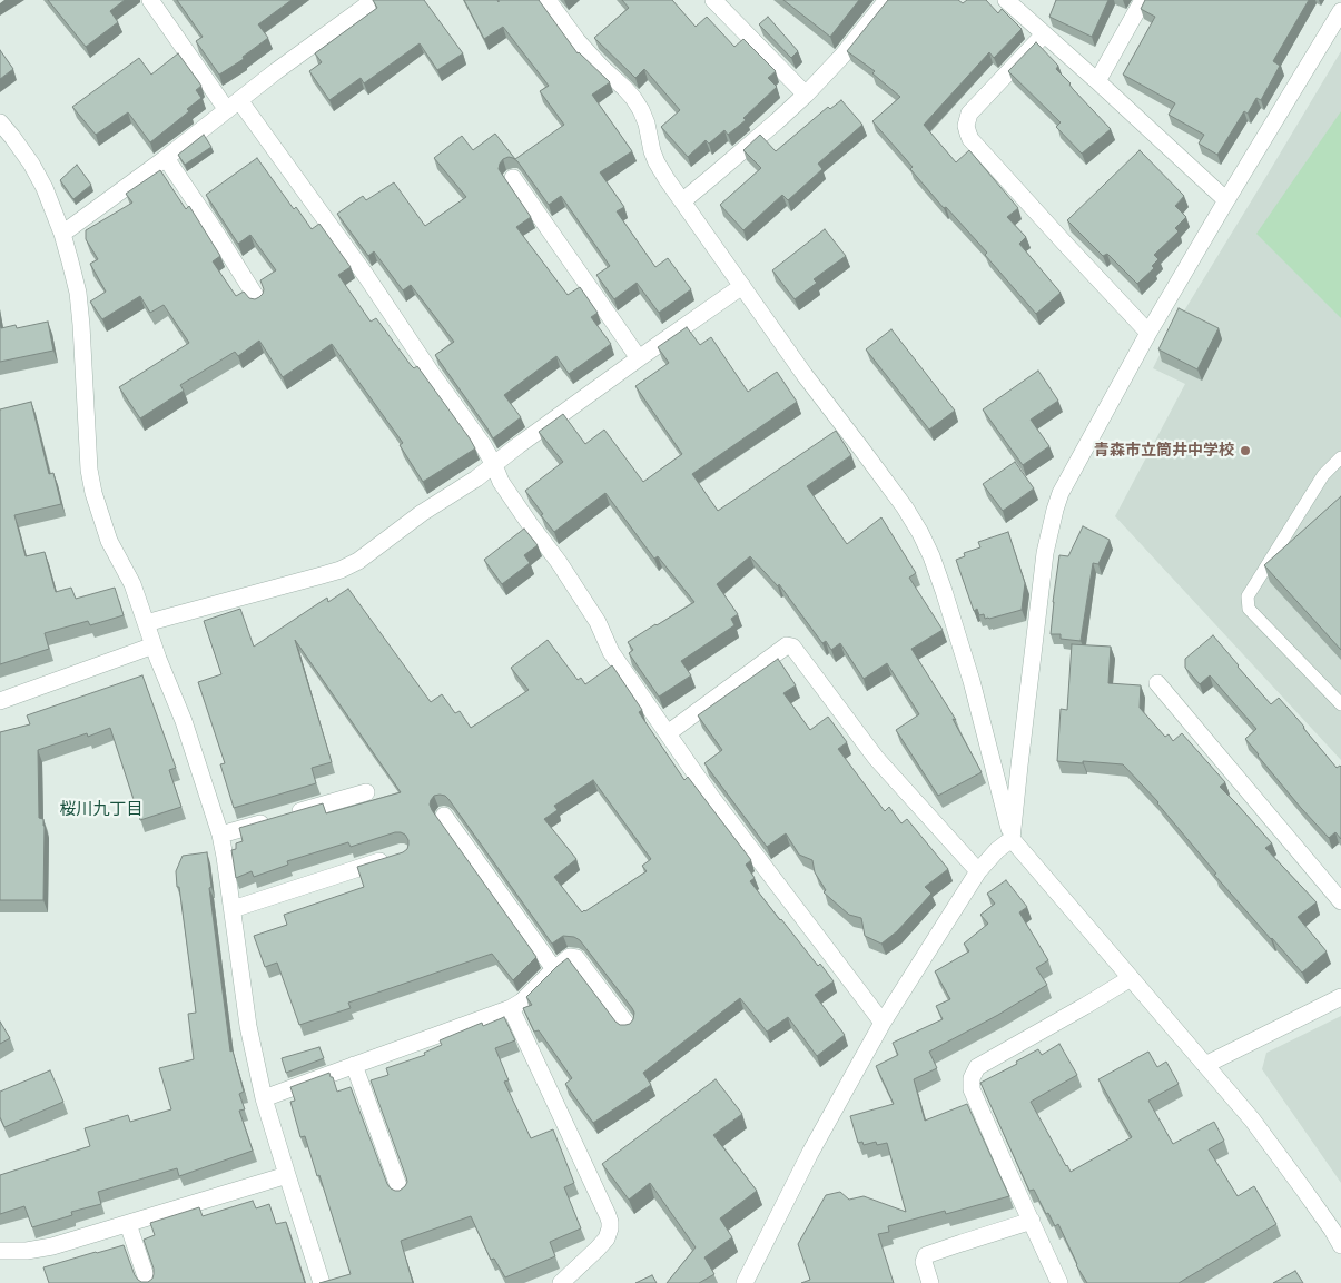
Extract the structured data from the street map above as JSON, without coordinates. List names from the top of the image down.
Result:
{
  "districts": ["桜川九丁目"],
  "places": ["青森市立筒井中学校"]
}
